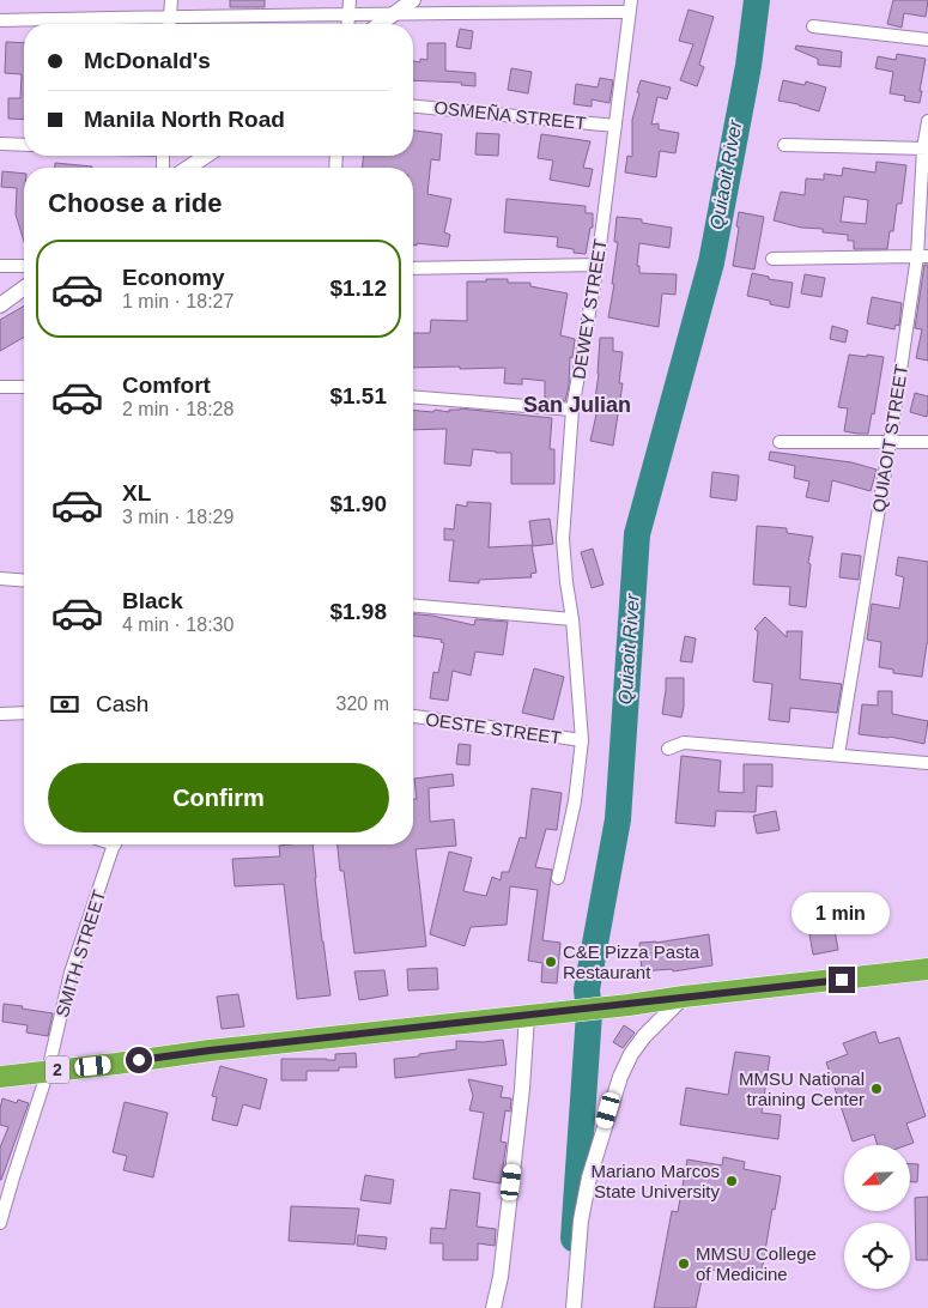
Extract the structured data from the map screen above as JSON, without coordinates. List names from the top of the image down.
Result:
{
  "streets": {
    "highway": ["2"],
    "street": [
      "OSMEÑA STREET",
      "DEWEY STREET",
      "QUIAOIT STREET",
      "OESTE STREET",
      "SMITH STREET"
    ]
  },
  "crossings": [
    ["OSMEÑA STREET", "DEWEY STREET"],
    ["DEWEY STREET", "OESTE STREET"],
    ["SMITH STREET", "2"]
  ],
  "districts": ["San Julian"],
  "water": ["Quiaoit River"],
  "places": [
    "C&E Pizza Pasta Restaurant",
    "MMSU National training Center",
    "Mariano Marcos State University",
    "MMSU College of Medicine"
  ],
  "north": "bottom left",
  "page": {
    "banner": ["McDonald's", "Manila North Road"],
    "heading": "Choose a ride",
    "list": [
      {
        "name": "Economy",
        "note": "1 min · 18:27",
        "value": "$1.12"
      },
      {
        "name": "Comfort",
        "note": "2 min · 18:28",
        "value": "$1.51"
      },
      {
        "name": "XL",
        "note": "3 min · 18:29",
        "value": "$1.90"
      },
      {
        "name": "Black",
        "note": "4 min · 18:30",
        "value": "$1.98"
      }
    ],
    "pay": ["Cash", "320 m"],
    "buttons": "Confirm",
    "bubble": "1 min"
  }
}
